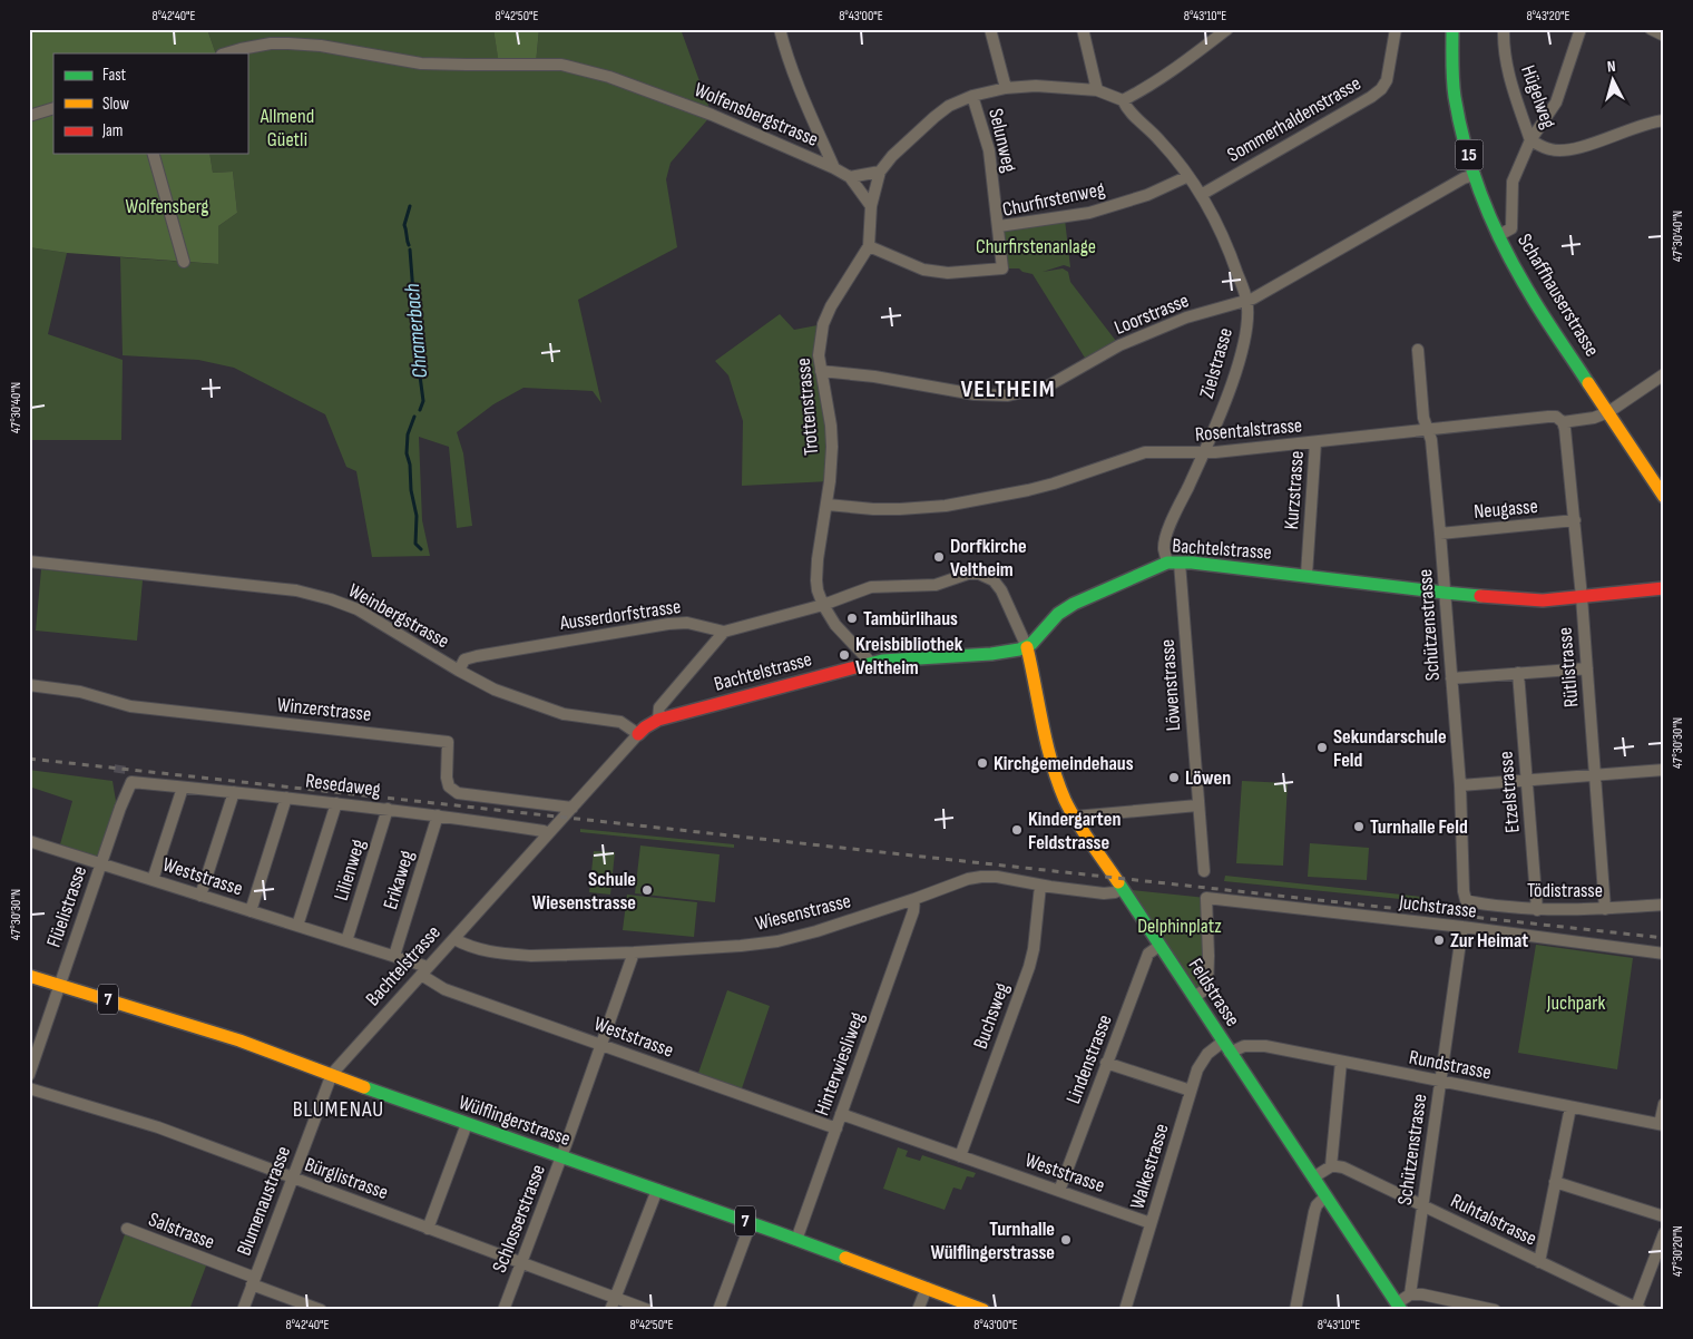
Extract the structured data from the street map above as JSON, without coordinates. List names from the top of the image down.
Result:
{
  "streets": {
    "street": [
      "Hügelweg",
      "Wolfensbergstrasse",
      "Sommerhaldenstrasse",
      "Selunweg",
      "15",
      "Churfirstenweg",
      "Schaffhauserstrasse",
      "Loorstrasse",
      "Zielstrasse",
      "Trottenstrasse",
      "Rosentalstrasse",
      "Kurzstrasse",
      "Neugasse",
      "Bachtelstrasse",
      "Ausserdorfstrasse",
      "Weinbergstrasse",
      "Schützenstrasse",
      "Rütlistrasse",
      "Löwenstrasse",
      "Winzerstrasse",
      "Resedaweg",
      "Etzelstrasse",
      "Lilienweg",
      "Weststrasse",
      "Erikaweg",
      "Tödistrasse",
      "Flüelistrasse",
      "Juchstrasse",
      "Wiesenstrasse",
      "Feldstrasse",
      "7",
      "Buchsweg",
      "Lindenstrasse",
      "Hinterwiesliweg",
      "Rundstrasse",
      "Wülflingerstrasse",
      "Walkestrasse",
      "Bürglistrasse",
      "Blumenaustrasse",
      "Schlosserstrasse",
      "Ruhtalstrasse",
      "Salstrasse"
    ]
  },
  "crossings": [
    ["Sommerhaldenstrasse", "Zielstrasse"],
    ["Selunweg", "Churfirstenweg"],
    ["Churfirstenweg", "Zielstrasse"],
    ["Churfirstenweg", "Trottenstrasse"],
    ["Schaffhauserstrasse", "Loorstrasse"],
    ["Schaffhauserstrasse", "Rosentalstrasse"],
    ["Loorstrasse", "Zielstrasse"],
    ["Loorstrasse", "Trottenstrasse"],
    ["Zielstrasse", "Rosentalstrasse"],
    ["Zielstrasse", "Bachtelstrasse"],
    ["Zielstrasse", "Löwenstrasse"],
    ["Trottenstrasse", "Rosentalstrasse"],
    ["Trottenstrasse", "Bachtelstrasse"],
    ["Trottenstrasse", "Ausserdorfstrasse"],
    ["Rosentalstrasse", "Kurzstrasse"],
    ["Rosentalstrasse", "Schützenstrasse"],
    ["Rosentalstrasse", "Rütlistrasse"],
    ["Kurzstrasse", "Bachtelstrasse"],
    ["Neugasse", "Schützenstrasse"],
    ["Neugasse", "Rütlistrasse"],
    ["Bachtelstrasse", "Ausserdorfstrasse"],
    ["Bachtelstrasse", "Weinbergstrasse"],
    ["Bachtelstrasse", "Schützenstrasse"],
    ["Bachtelstrasse", "Rütlistrasse"],
    ["Bachtelstrasse", "Löwenstrasse"],
    ["Bachtelstrasse", "Winzerstrasse"],
    ["Bachtelstrasse", "Resedaweg"],
    ["Bachtelstrasse", "Weststrasse"],
    ["Bachtelstrasse", "Wiesenstrasse"],
    ["Bachtelstrasse", "Feldstrasse"],
    ["Bachtelstrasse", "Wülflingerstrasse"],
    ["Bachtelstrasse", "Blumenaustrasse"],
    ["Ausserdorfstrasse", "Weinbergstrasse"],
    ["Ausserdorfstrasse", "Feldstrasse"],
    ["Schützenstrasse", "Tödistrasse"],
    ["Schützenstrasse", "Juchstrasse"],
    ["Schützenstrasse", "Rundstrasse"],
    ["Schützenstrasse", "Ruhtalstrasse"],
    ["Rütlistrasse", "Tödistrasse"],
    ["Resedaweg", "Lilienweg"],
    ["Resedaweg", "Erikaweg"],
    ["Resedaweg", "Flüelistrasse"],
    ["Etzelstrasse", "Tödistrasse"],
    ["Lilienweg", "Weststrasse"],
    ["Weststrasse", "Erikaweg"],
    ["Weststrasse", "Flüelistrasse"],
    ["Weststrasse", "Buchsweg"],
    ["Weststrasse", "Lindenstrasse"],
    ["Weststrasse", "Hinterwiesliweg"],
    ["Weststrasse", "Walkestrasse"],
    ["Weststrasse", "Schlosserstrasse"],
    ["Flüelistrasse", "Wülflingerstrasse"],
    ["Juchstrasse", "Feldstrasse"],
    ["Wiesenstrasse", "Feldstrasse"],
    ["Wiesenstrasse", "Buchsweg"],
    ["Wiesenstrasse", "Hinterwiesliweg"],
    ["Wiesenstrasse", "Schlosserstrasse"],
    ["Feldstrasse", "Lindenstrasse"],
    ["Feldstrasse", "Rundstrasse"],
    ["Feldstrasse", "Walkestrasse"],
    ["Hinterwiesliweg", "Wülflingerstrasse"],
    ["Rundstrasse", "Walkestrasse"],
    ["Wülflingerstrasse", "Blumenaustrasse"],
    ["Wülflingerstrasse", "Schlosserstrasse"],
    ["Bürglistrasse", "Blumenaustrasse"],
    ["Bürglistrasse", "Schlosserstrasse"],
    ["Blumenaustrasse", "Salstrasse"]
  ],
  "districts": ["VELTHEIM", "BLUMENAU"],
  "water": ["Chramerbach"],
  "parks": [
    "Allmend Güetli",
    "Wolfensberg",
    "Churfirstenanlage",
    "Delphinplatz",
    "Juchpark"
  ],
  "places": [
    "Dorfkirche Veltheim",
    "Tambürlihaus",
    "Kreisbibliothek Veltheim",
    "Sekundarschule Feld",
    "Kirchgemeindehaus",
    "Löwen",
    "Turnhalle Feld",
    "Kindergarten Feldstrasse",
    "Schule Wiesenstrasse",
    "Zur Heimat",
    "Turnhalle Wülflingerstrasse"
  ],
  "legend": ["Fast", "Slow", "Jam"],
  "north": "top",
  "coordinates": [
    "8°42'40\"E",
    "8°42'50\"E",
    "8°43'00\"E",
    "8°43'10\"E",
    "8°43'20\"E",
    "47°30'40\"N",
    "47°30'30\"N",
    "47°30'20\"N"
  ]
}
